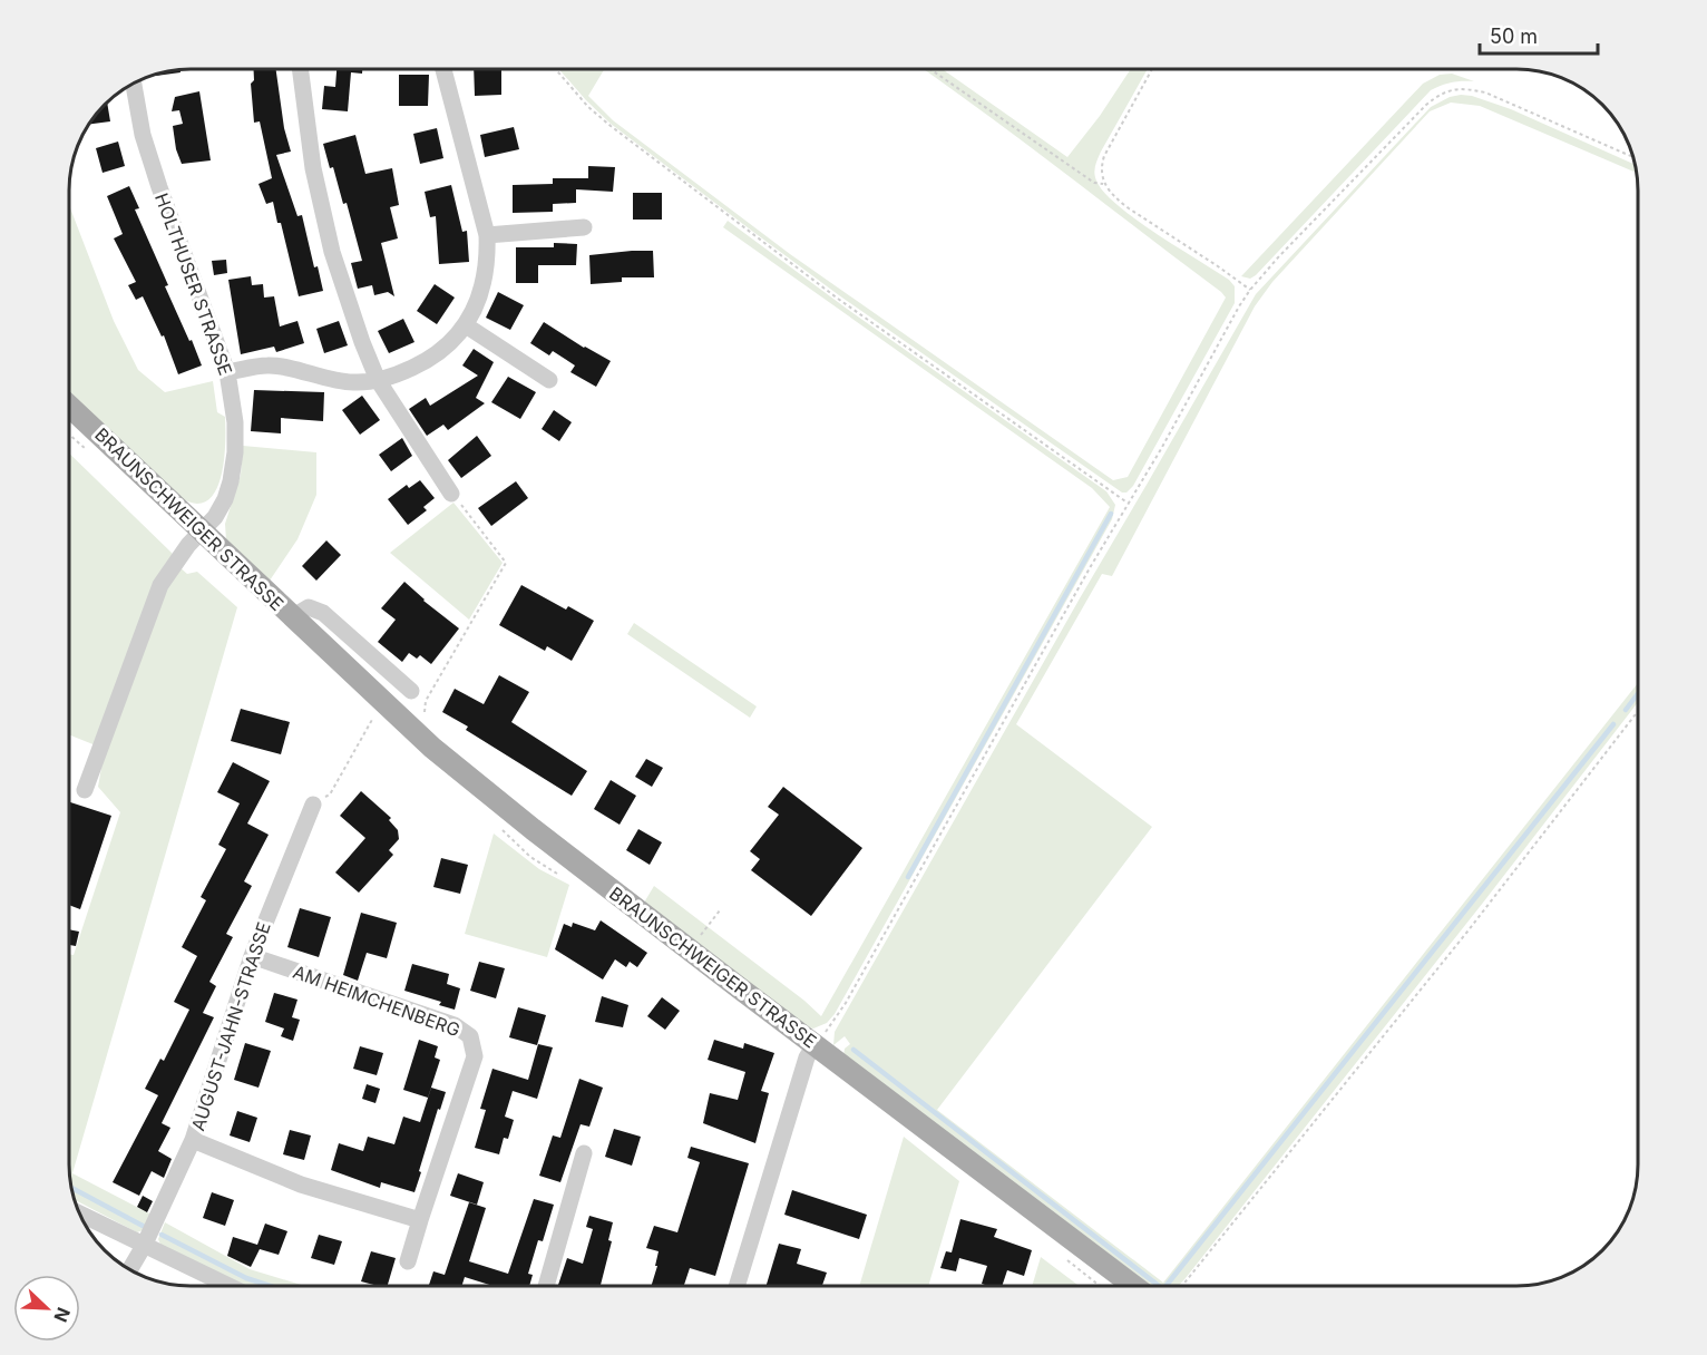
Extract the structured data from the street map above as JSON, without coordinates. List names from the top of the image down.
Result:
{
  "streets": {
    "main road": ["BRAUNSCHWEIGER STRASSE"],
    "street": ["HOLTHUSER STRASSE", "AM HEIMCHENBERG", "AUGUST-JAHN-STRASSE"]
  },
  "crossings": [
    ["HOLTHUSER STRASSE", "BRAUNSCHWEIGER STRASSE"],
    ["AM HEIMCHENBERG", "AUGUST-JAHN-STRASSE"]
  ],
  "scale_bar": "50 m",
  "north": "bottom right"
}
